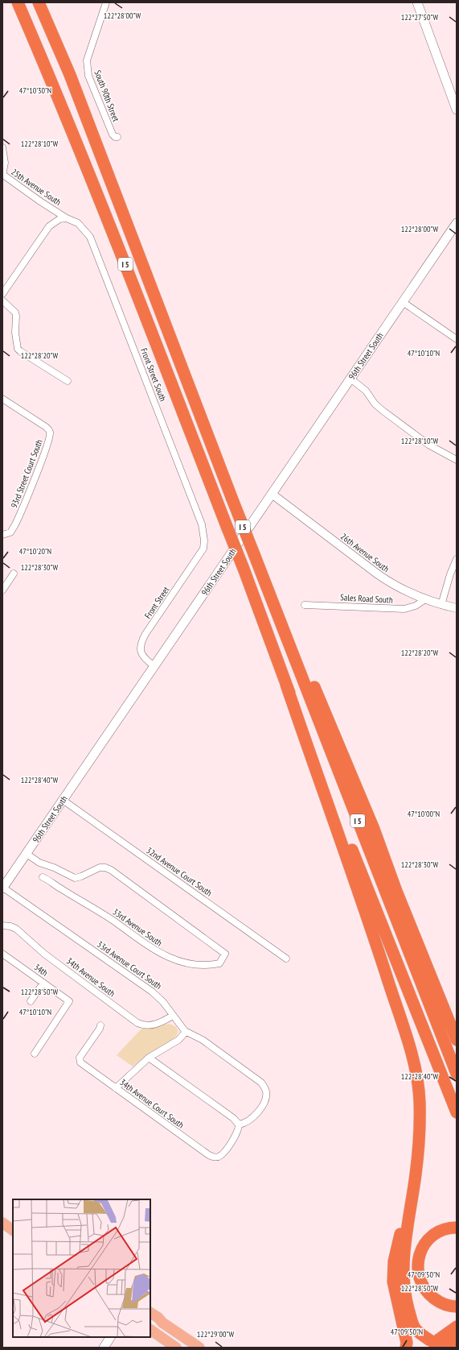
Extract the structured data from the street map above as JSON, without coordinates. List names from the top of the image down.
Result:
{
  "streets": {
    "highway": ["I 5"],
    "main road": ["96th Street South"],
    "street": [
      "South 90th Street",
      "25th Avenue South",
      "Front Street South",
      "93rd Street Court South",
      "26th Avenue South",
      "Sales Road South",
      "Front Street",
      "32nd Avenue Court South",
      "33rd Avenue South",
      "33rd Avenue Court South",
      "34th",
      "34th Avenue South",
      "34th Avenue Court South"
    ]
  },
  "crossings": [
    ["25th Avenue South", "Front Street South"],
    ["96th Street South", "26th Avenue South"],
    ["96th Street South", "Front Street"],
    ["96th Street South", "32nd Avenue Court South"],
    ["96th Street South", "33rd Avenue South"],
    ["96th Street South", "33rd Avenue Court South"],
    ["Front Street South", "Front Street"],
    ["26th Avenue South", "Sales Road South"],
    ["33rd Avenue Court South", "34th Avenue South"],
    ["33rd Avenue Court South", "34th Avenue Court South"]
  ],
  "coordinates": [
    "122°28'00\"W",
    "122°27'50\"W",
    "47°10'30\"N",
    "122°28'10\"W",
    "47°10'10\"N",
    "122°28'20\"W",
    "47°10'20\"N",
    "122°28'30\"W",
    "122°28'40\"W",
    "47°10'00\"N",
    "122°28'50\"W",
    "47°09'50\"N",
    "122°29'00\"W"
  ]
}
